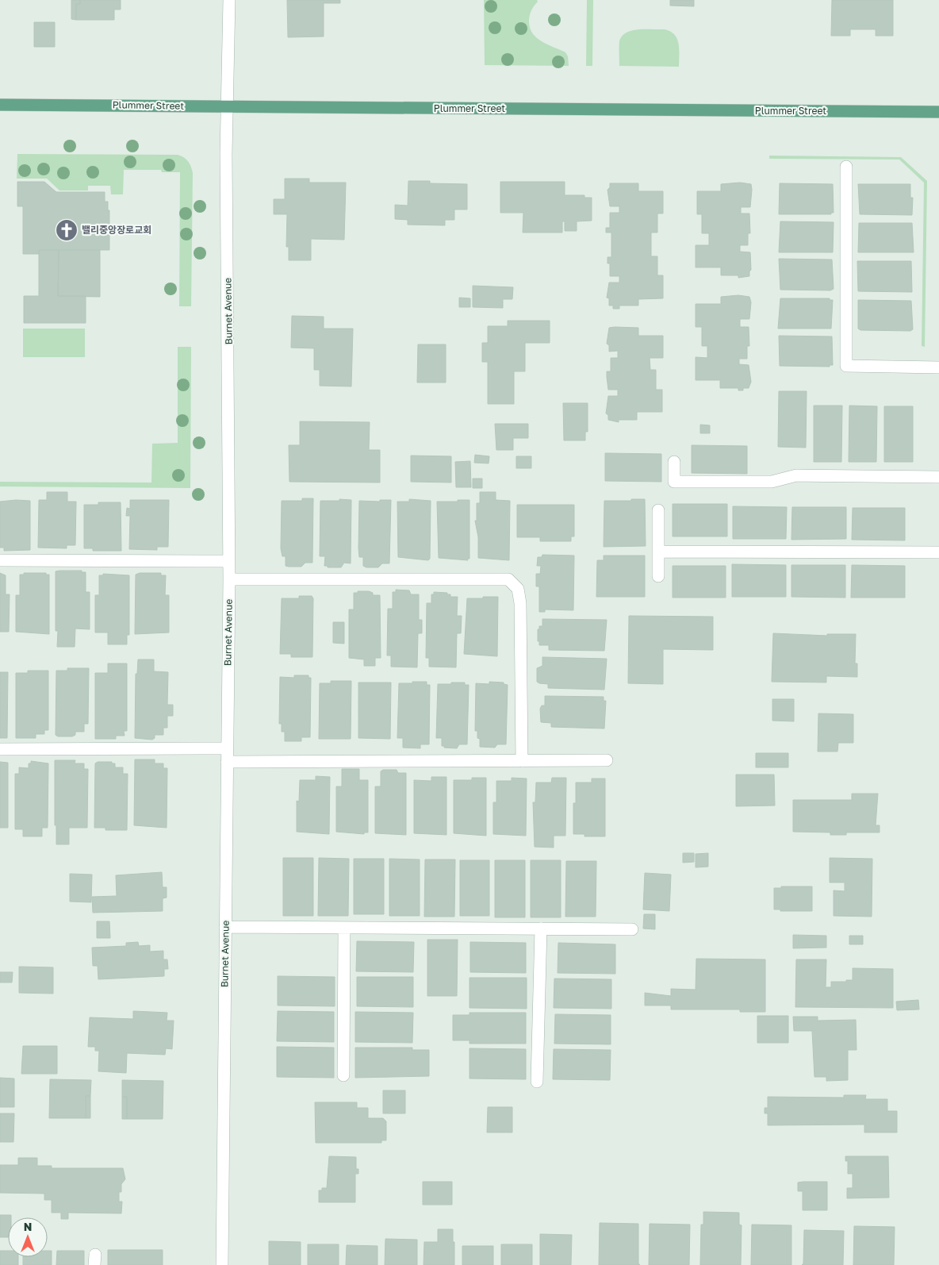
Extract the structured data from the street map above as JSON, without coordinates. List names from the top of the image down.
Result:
{
  "streets": {
    "main road": ["Plummer Street"],
    "street": ["Burnet Avenue"]
  },
  "crossings": [
    ["Plummer Street", "Burnet Avenue"]
  ],
  "places": {
    "church": ["밸리중앙장로교회"]
  },
  "north": "top"
}
